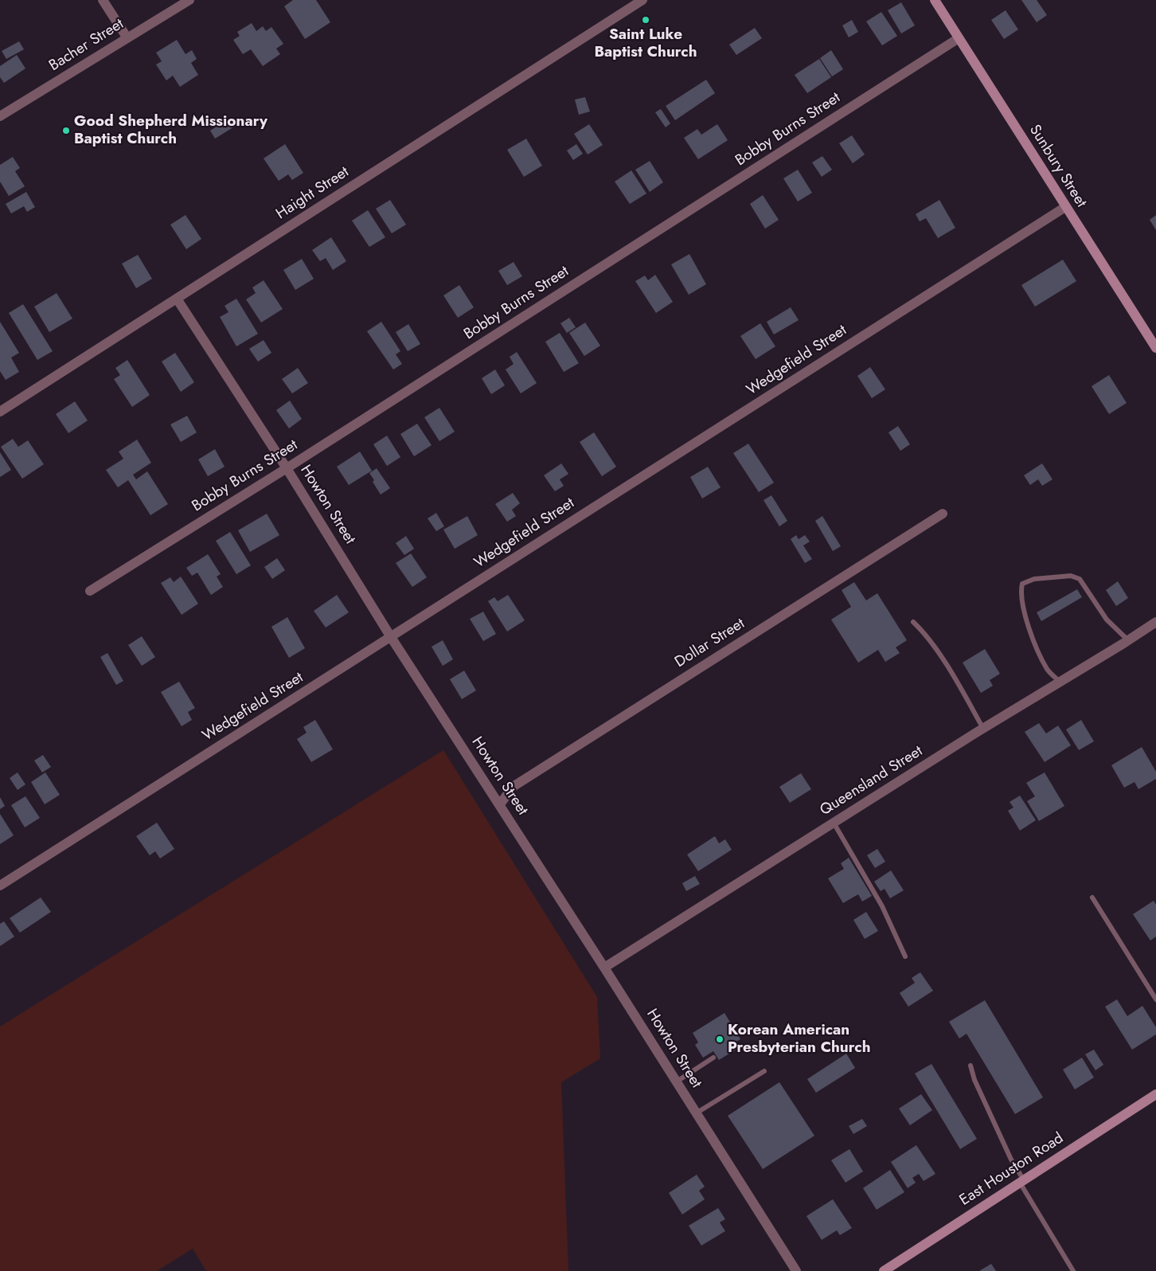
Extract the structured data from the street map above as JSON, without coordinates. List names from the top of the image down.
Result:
{
  "streets": {
    "street": [
      "Bacher Street",
      "Bobby Burns Street",
      "Sunbury Street",
      "Haight Street",
      "Wedgefield Street",
      "Howton Street",
      "Dollar Street",
      "Queensland Street",
      "East Houston Road"
    ]
  },
  "crossings": [
    ["Bobby Burns Street", "Sunbury Street"],
    ["Bobby Burns Street", "Howton Street"],
    ["Sunbury Street", "Wedgefield Street"],
    ["Haight Street", "Howton Street"],
    ["Wedgefield Street", "Howton Street"],
    ["Howton Street", "Dollar Street"],
    ["Howton Street", "Queensland Street"]
  ],
  "places": ["Saint Luke Baptist Church", "Good Shepherd Missionary Baptist Church", "Korean American Presbyterian Church"]
}
